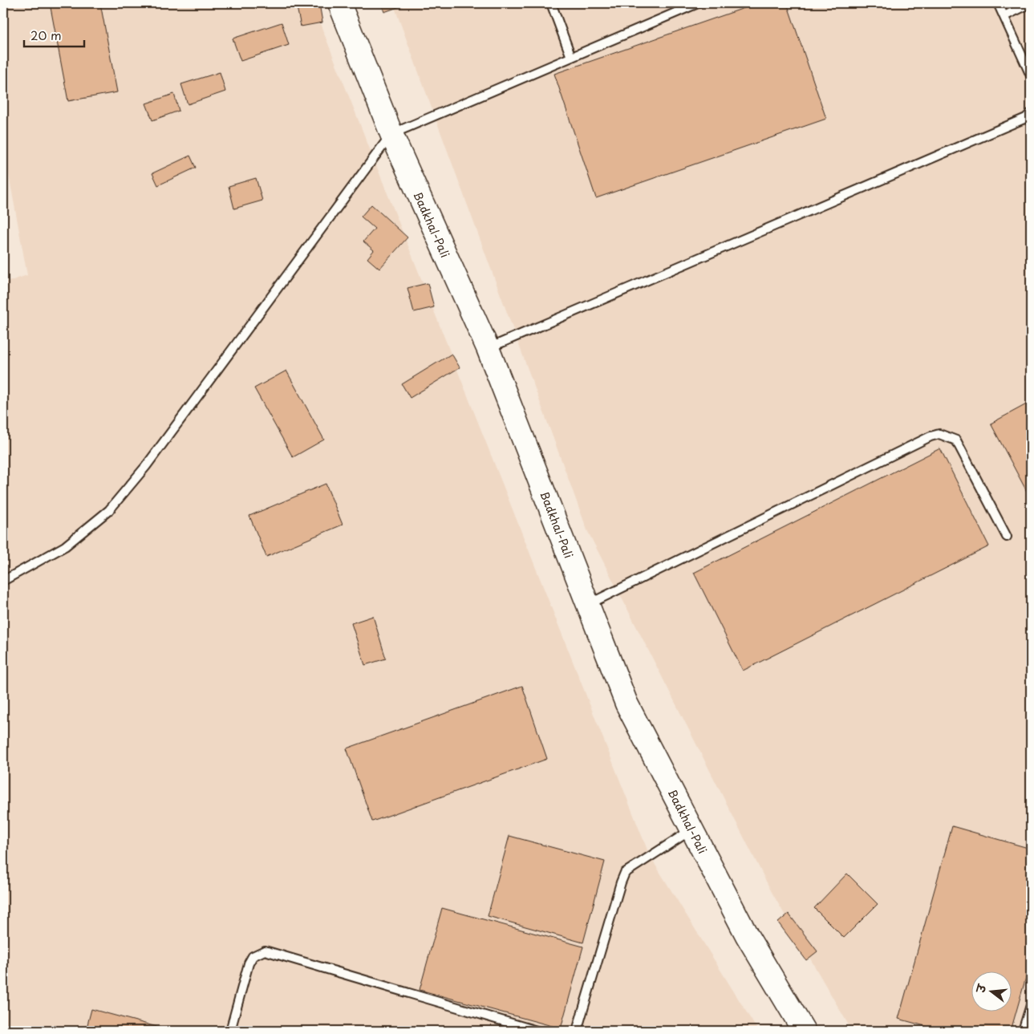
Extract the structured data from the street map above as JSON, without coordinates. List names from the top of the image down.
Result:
{
  "streets": {
    "street": ["Badkhal-Pali"]
  },
  "scale_bar": "20 m",
  "north": "left"
}
